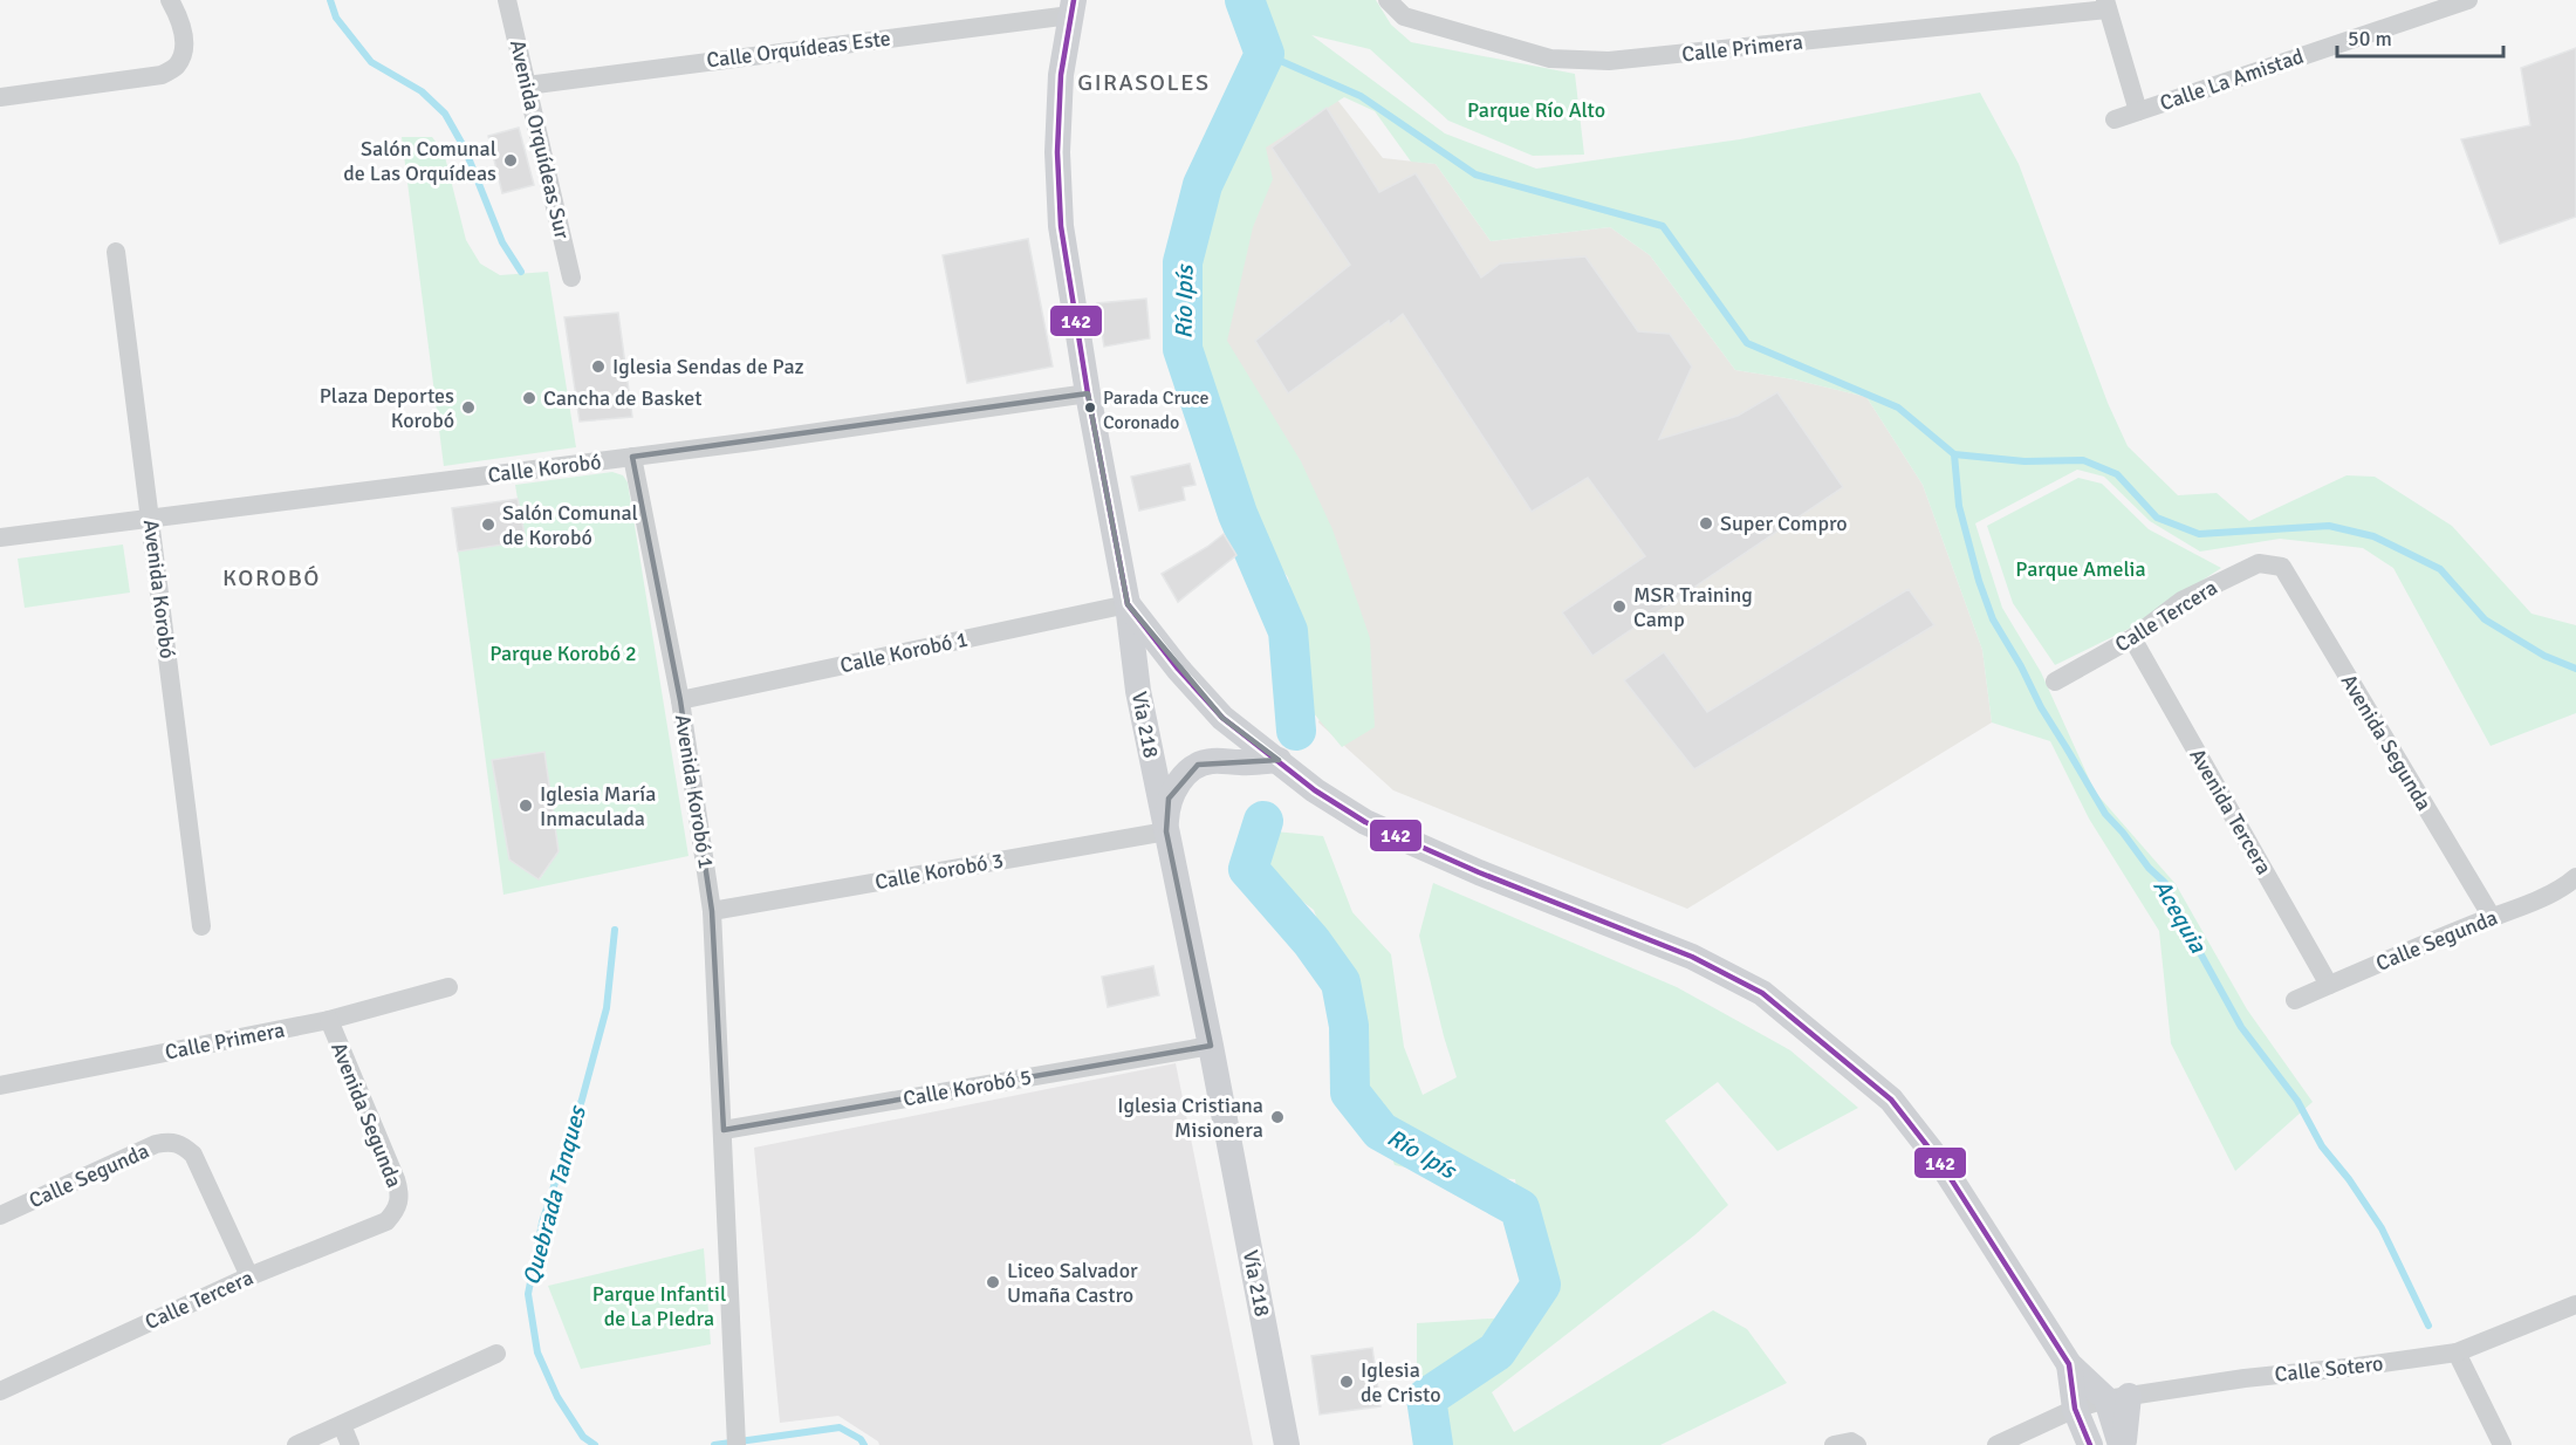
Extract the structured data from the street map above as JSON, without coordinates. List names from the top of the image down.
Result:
{
  "streets": {
    "main road": ["Vía 218"],
    "street": [
      "Calle Primera",
      "Calle Orquídeas Este",
      "Calle La Amistad",
      "Avenida Orquídeas Sur",
      "Calle Korobó",
      "Avenida Korobó",
      "Calle Tercera",
      "Calle Korobó 1",
      "Avenida Segunda",
      "Avenida Korobó 1",
      "Avenida Tercera",
      "Calle Korobó 3",
      "Calle Segunda",
      "Calle Korobó 5",
      "Calle Sotero"
    ]
  },
  "crossings": [
    ["Calle Primera", "Avenida Segunda"],
    ["Calle Orquídeas Este", "Avenida Orquídeas Sur"],
    ["Calle Orquídeas Este", "Vía 218"],
    ["Calle Korobó", "Avenida Korobó"],
    ["Calle Korobó", "Vía 218"],
    ["Calle Korobó", "Avenida Korobó 1"],
    ["Calle Tercera", "Avenida Segunda"],
    ["Calle Tercera", "Avenida Tercera"],
    ["Calle Tercera", "Calle Segunda"],
    ["Calle Korobó 1", "Vía 218"],
    ["Calle Korobó 1", "Avenida Korobó 1"],
    ["Vía 218", "Calle Korobó 3"],
    ["Vía 218", "Calle Korobó 5"],
    ["Avenida Segunda", "Calle Segunda"],
    ["Avenida Korobó 1", "Calle Korobó 3"],
    ["Avenida Korobó 1", "Calle Korobó 5"],
    ["Avenida Tercera", "Calle Segunda"]
  ],
  "districts": ["GIRASOLES", "KOROBÓ"],
  "water": ["Río Ipís", "Acequia", "Quebrada Tanques"],
  "parks": [
    "Parque Río Alto",
    "Parque Amelia",
    "Parque Korobó 2",
    "Parque Infantil de La PIedra"
  ],
  "places": [
    "Salón Comunal de Las Orquídeas",
    "Iglesia Sendas de Paz",
    "Cancha de Basket",
    "Plaza Deportes Korobó",
    "Parada Cruce Coronado",
    "Super Compro",
    "Salón Comunal de Korobó",
    "MSR Training Camp",
    "Iglesia María Inmaculada",
    "Iglesia Cristiana Misionera",
    "Liceo Salvador Umaña Castro",
    "Iglesia de Cristo"
  ],
  "lines": ["transit line 142"],
  "scale_bar": "50 m"
}
